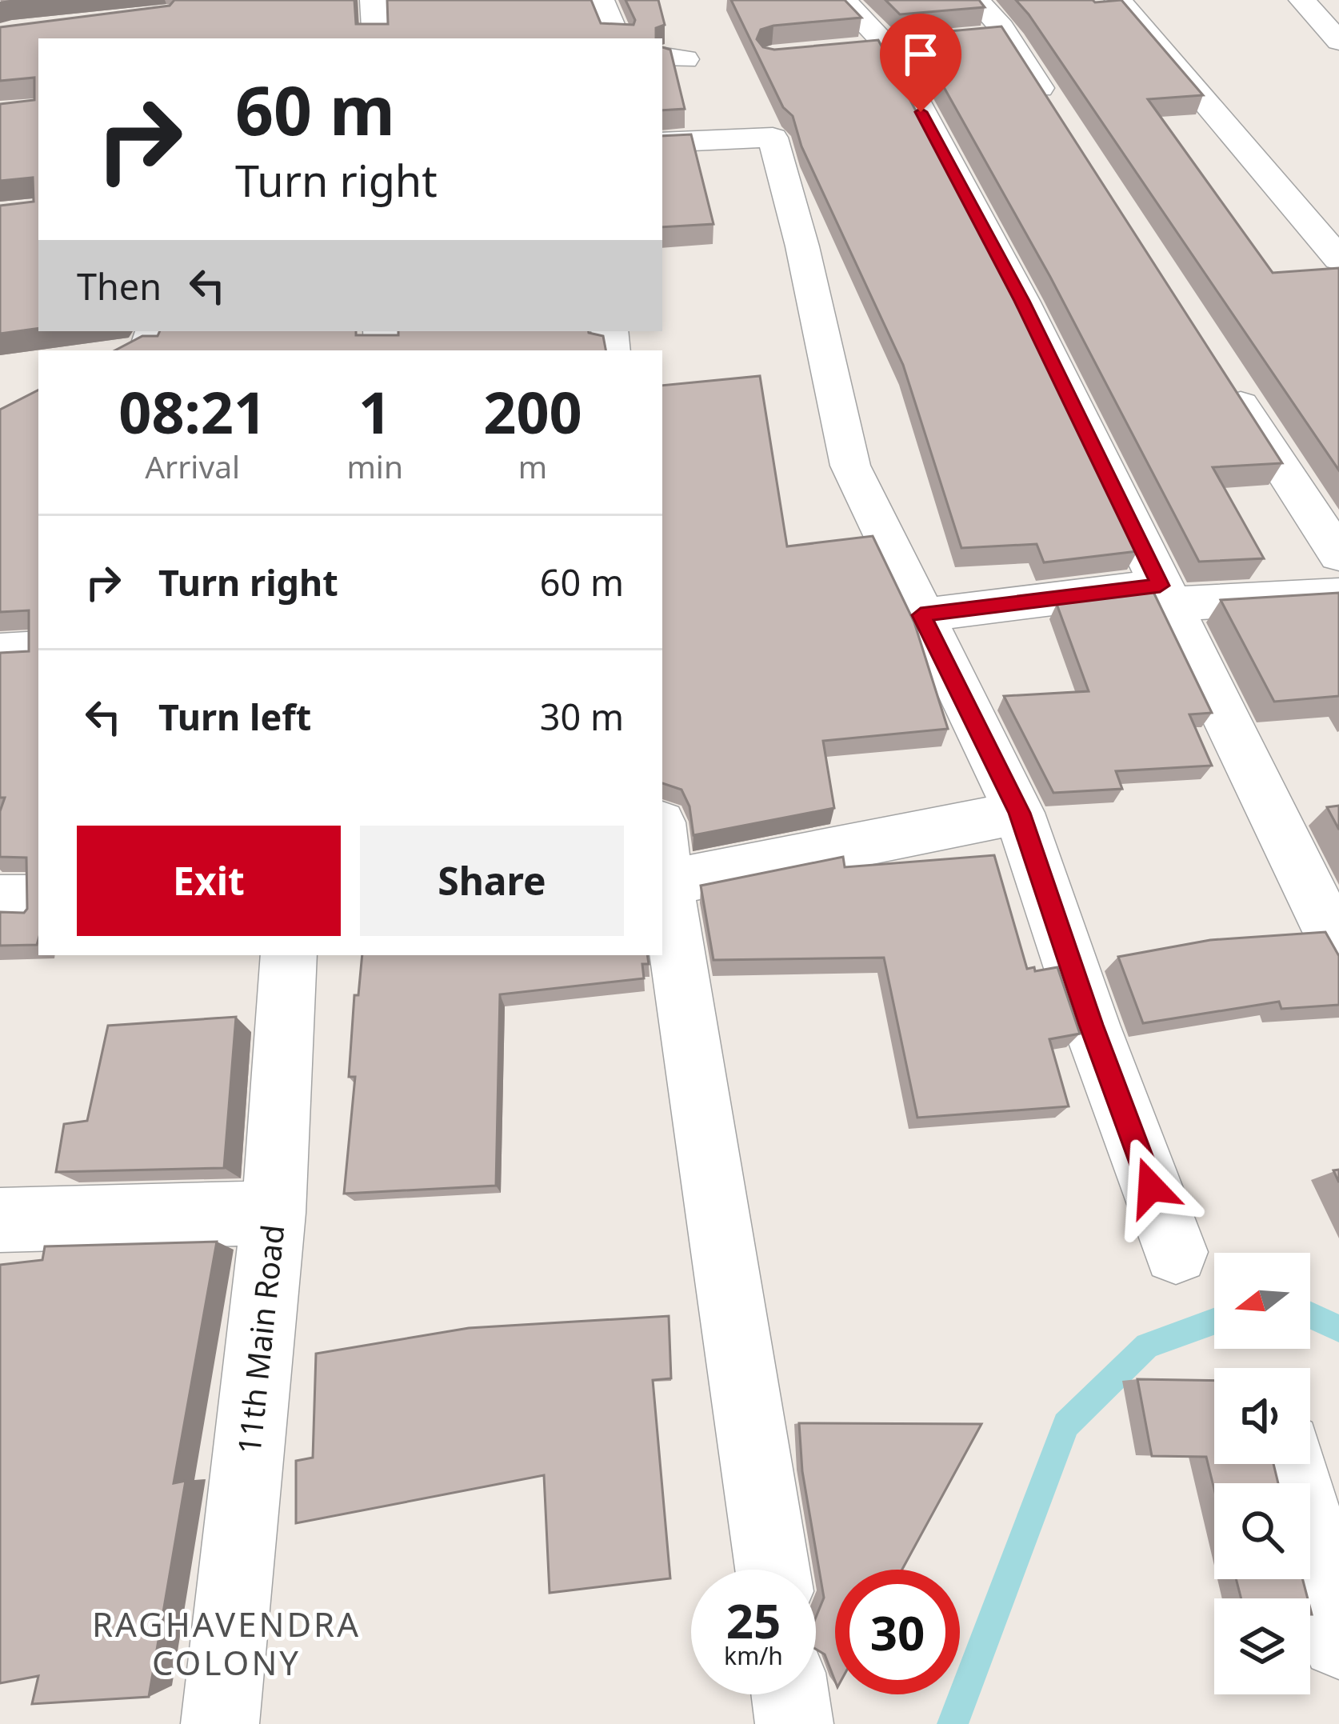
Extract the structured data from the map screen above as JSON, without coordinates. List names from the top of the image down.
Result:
{
  "streets": {
    "street": ["11th Main Road"]
  },
  "districts": ["RAGHAVENDRA COLONY"],
  "north": "left",
  "page": {
    "turn": ["60 m", "Turn right"],
    "then": "Then",
    "eta": [
      "08:21",
      "Arrival",
      "1",
      "min",
      "200",
      "m"
    ],
    "list": [
      {
        "name": "Turn right",
        "value": "60 m"
      },
      {
        "name": "Turn left",
        "value": "30 m"
      }
    ],
    "buttons": ["Exit", "Share"],
    "speed": "25 km/h",
    "limit": "30"
  }
}
